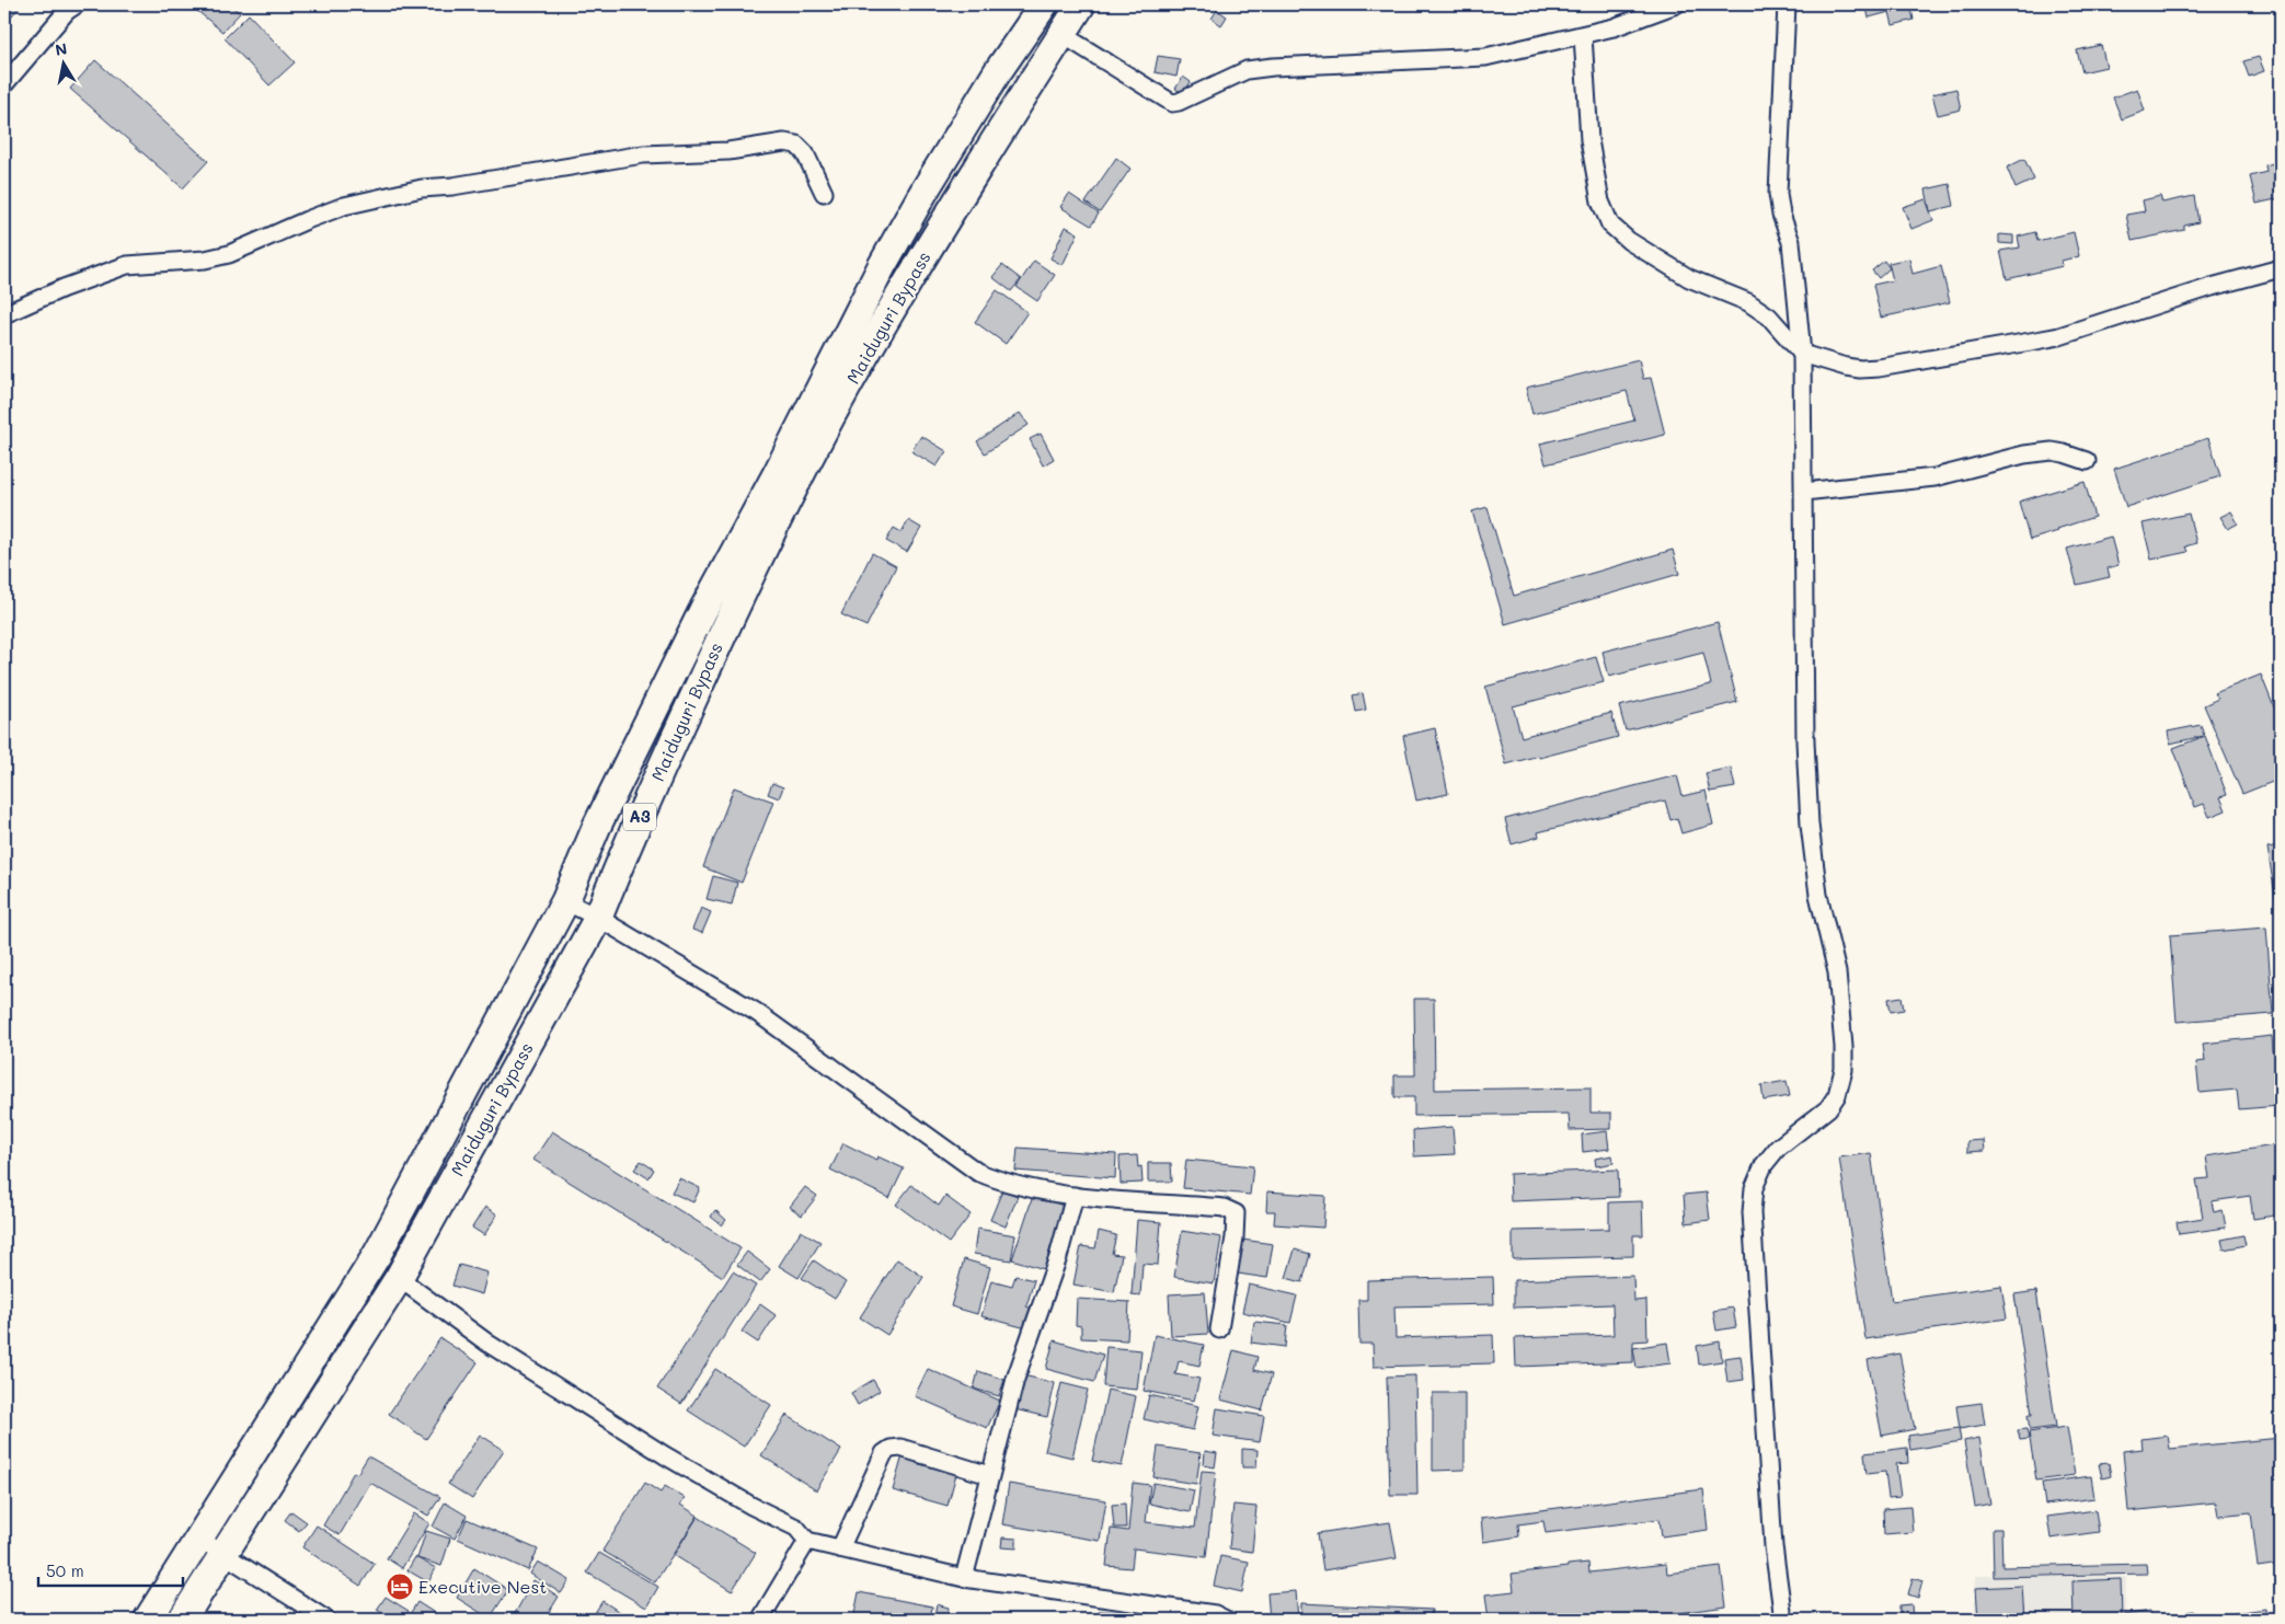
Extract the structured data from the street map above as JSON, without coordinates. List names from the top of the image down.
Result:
{
  "streets": {
    "highway": ["Maiduguri Bypass", "A3"]
  },
  "places": {
    "hotel": ["Executive Nest"]
  },
  "scale_bar": "50 m",
  "north": "top"
}
